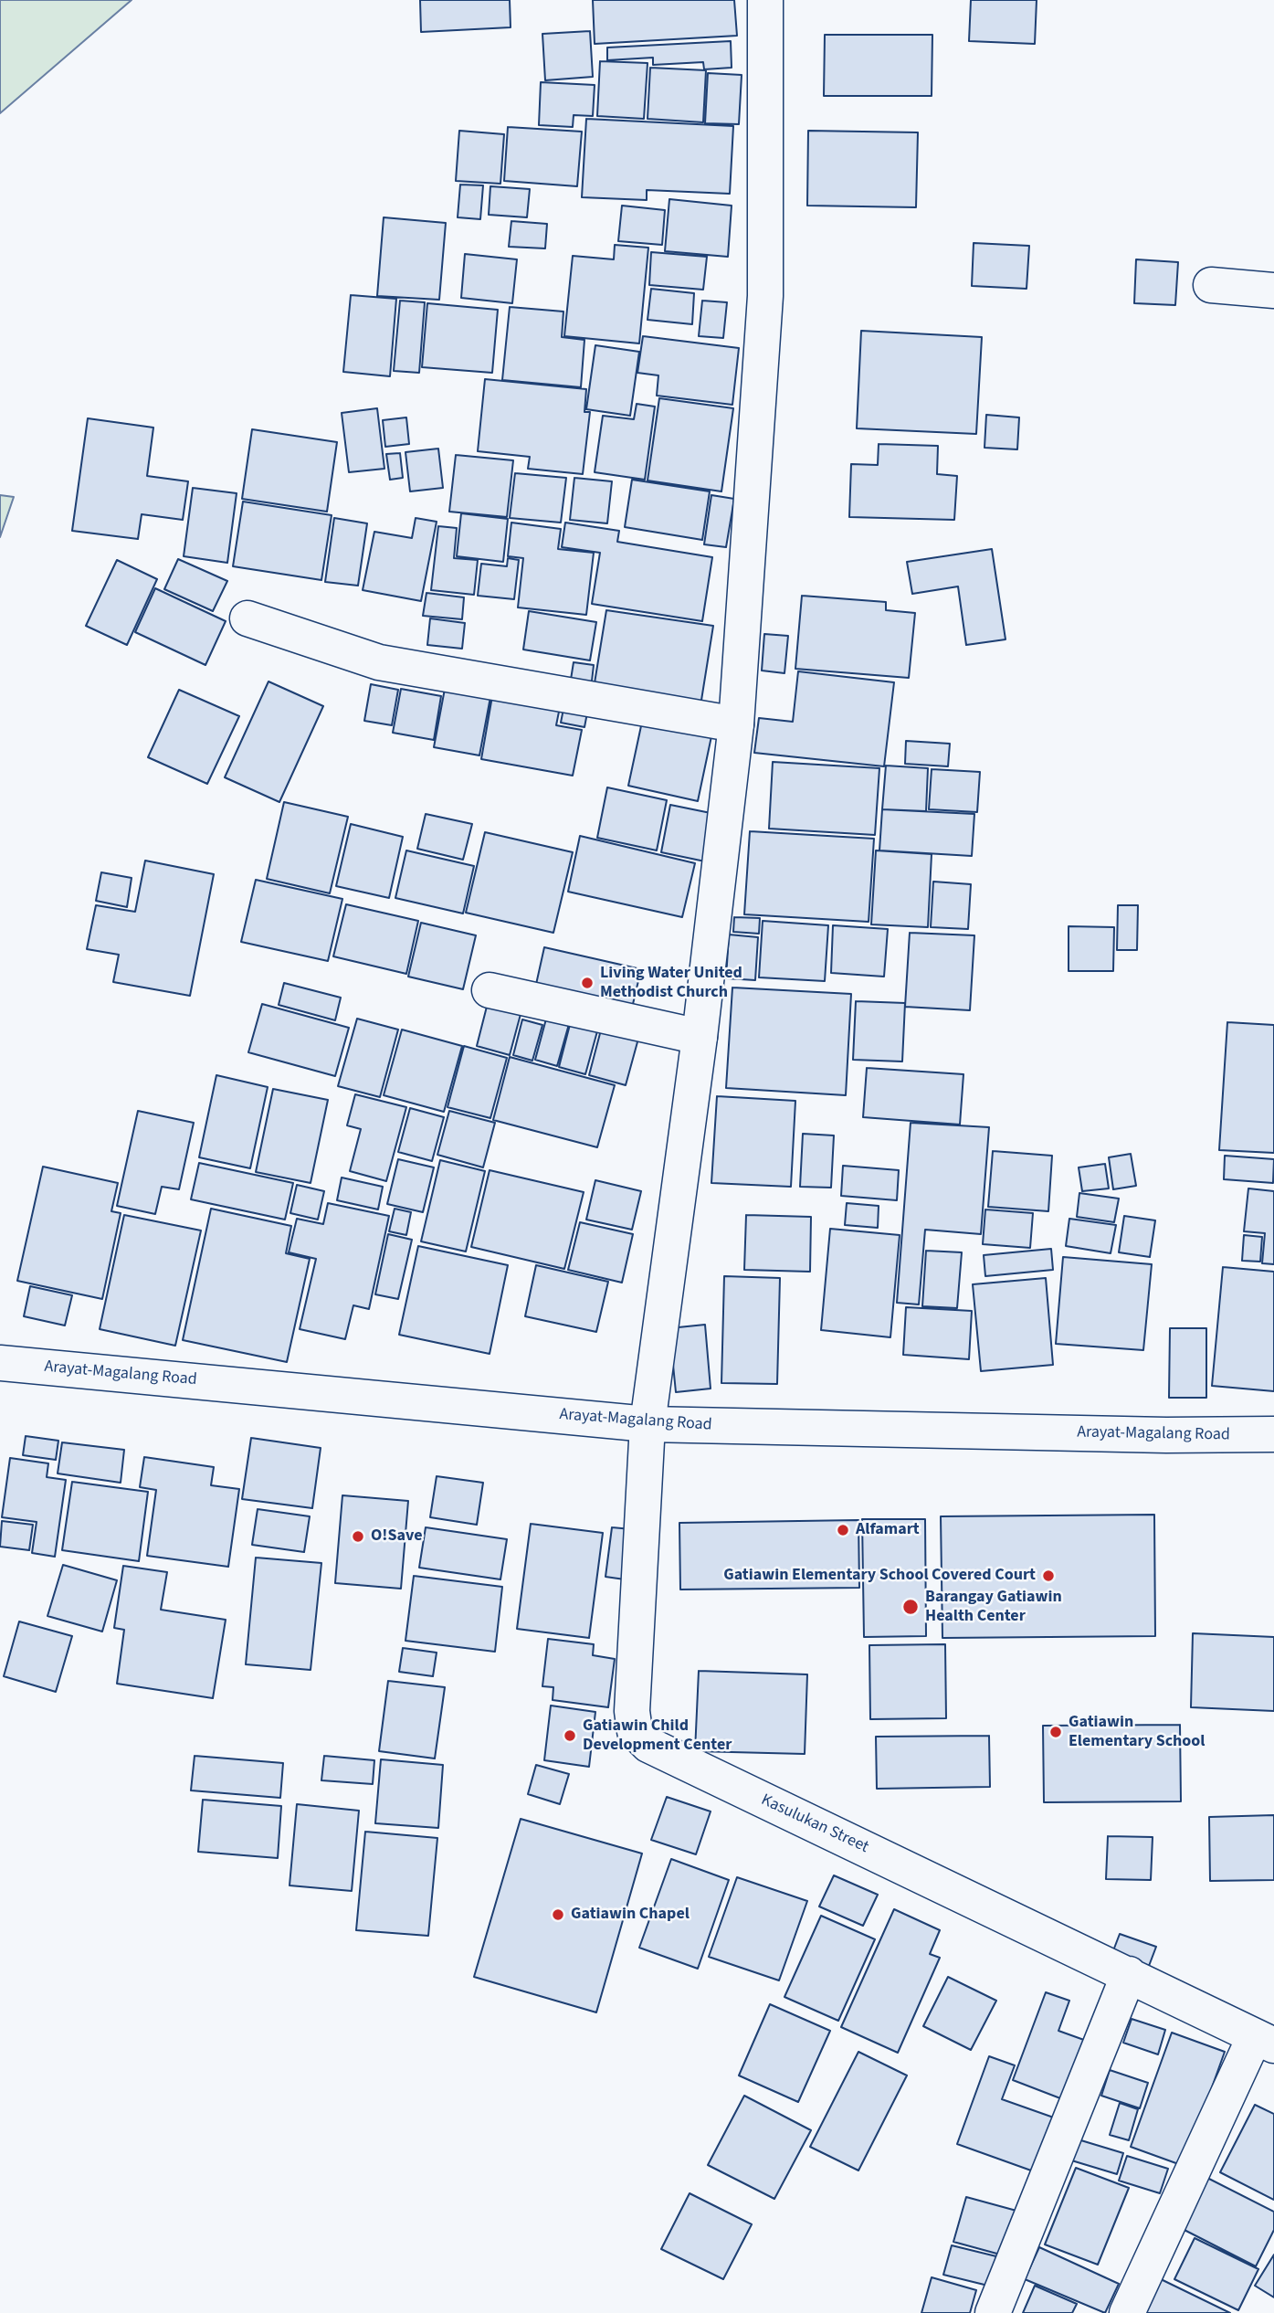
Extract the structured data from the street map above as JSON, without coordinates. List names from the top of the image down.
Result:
{
  "streets": {
    "street": ["Arayat-Magalang Road", "Kasulukan Street"]
  },
  "crossings": [
    ["Arayat-Magalang Road", "Kasulukan Street"]
  ],
  "places": [
    "Living Water United Methodist Church",
    "Alfamart",
    "O!Save",
    "Gatiawin Elementary School Covered Court",
    "Barangay Gatiawin Health Center",
    "Gatiawin Elementary School",
    "Gatiawin Child Development Center",
    "Gatiawin Chapel"
  ]
}
